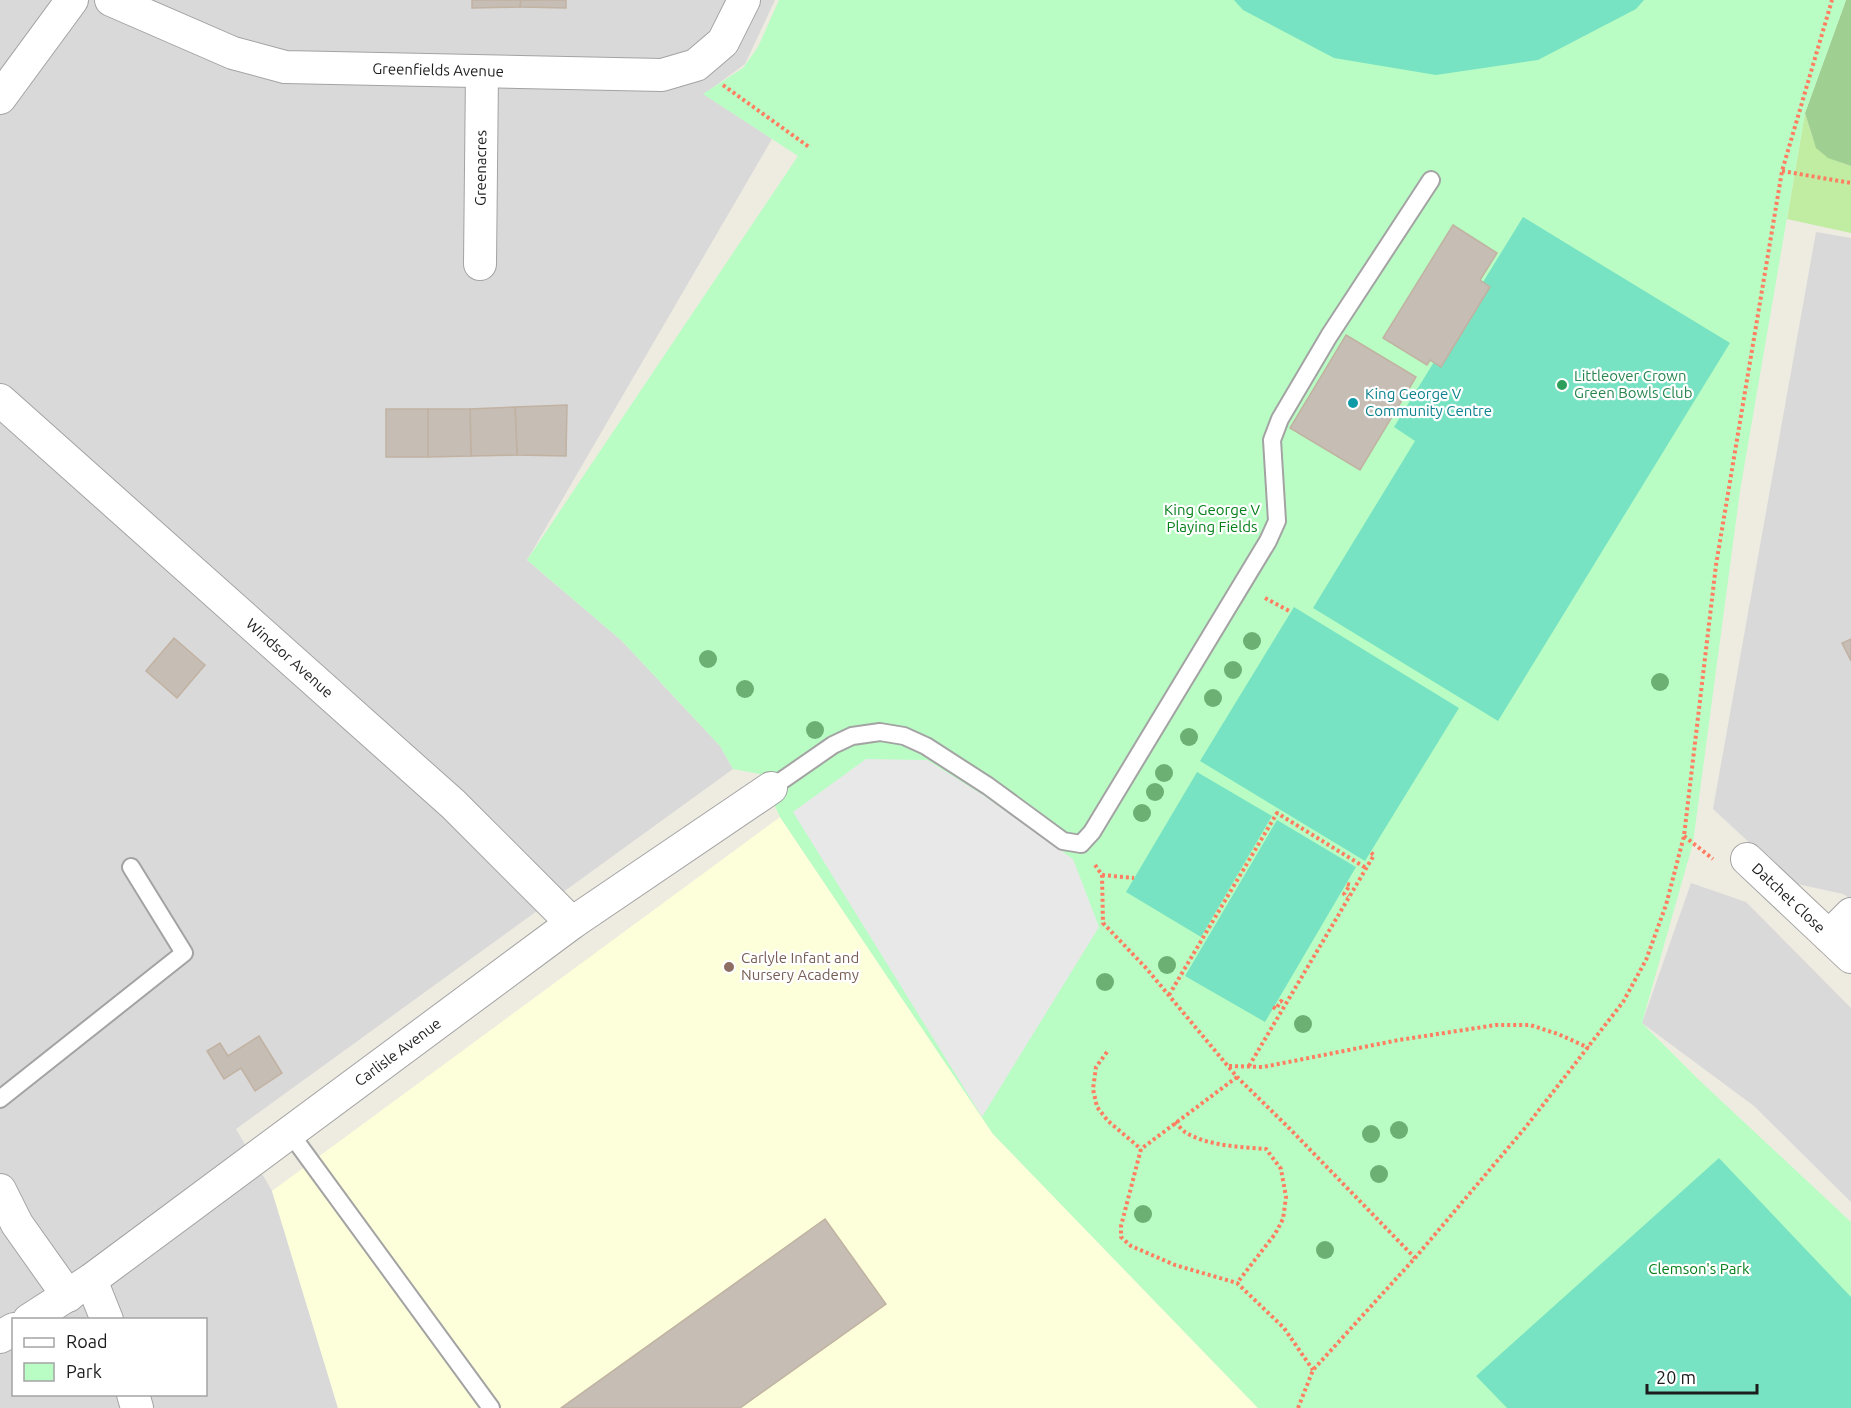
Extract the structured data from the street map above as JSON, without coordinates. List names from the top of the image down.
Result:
{
  "streets": {
    "street": [
      "Greenfields Avenue",
      "Greenacres",
      "Windsor Avenue",
      "Datchet Close",
      "Carlisle Avenue"
    ]
  },
  "crossings": [
    ["Greenfields Avenue", "Greenacres"],
    ["Windsor Avenue", "Carlisle Avenue"]
  ],
  "parks": ["King George V Playing Fields", "Clemson's Park"],
  "places": ["Littleover Crown Green Bowls Club", "King George V Community Centre", "Carlyle Infant and Nursery Academy"],
  "legend": ["Road", "Park"],
  "scale_bar": "20 m"
}
